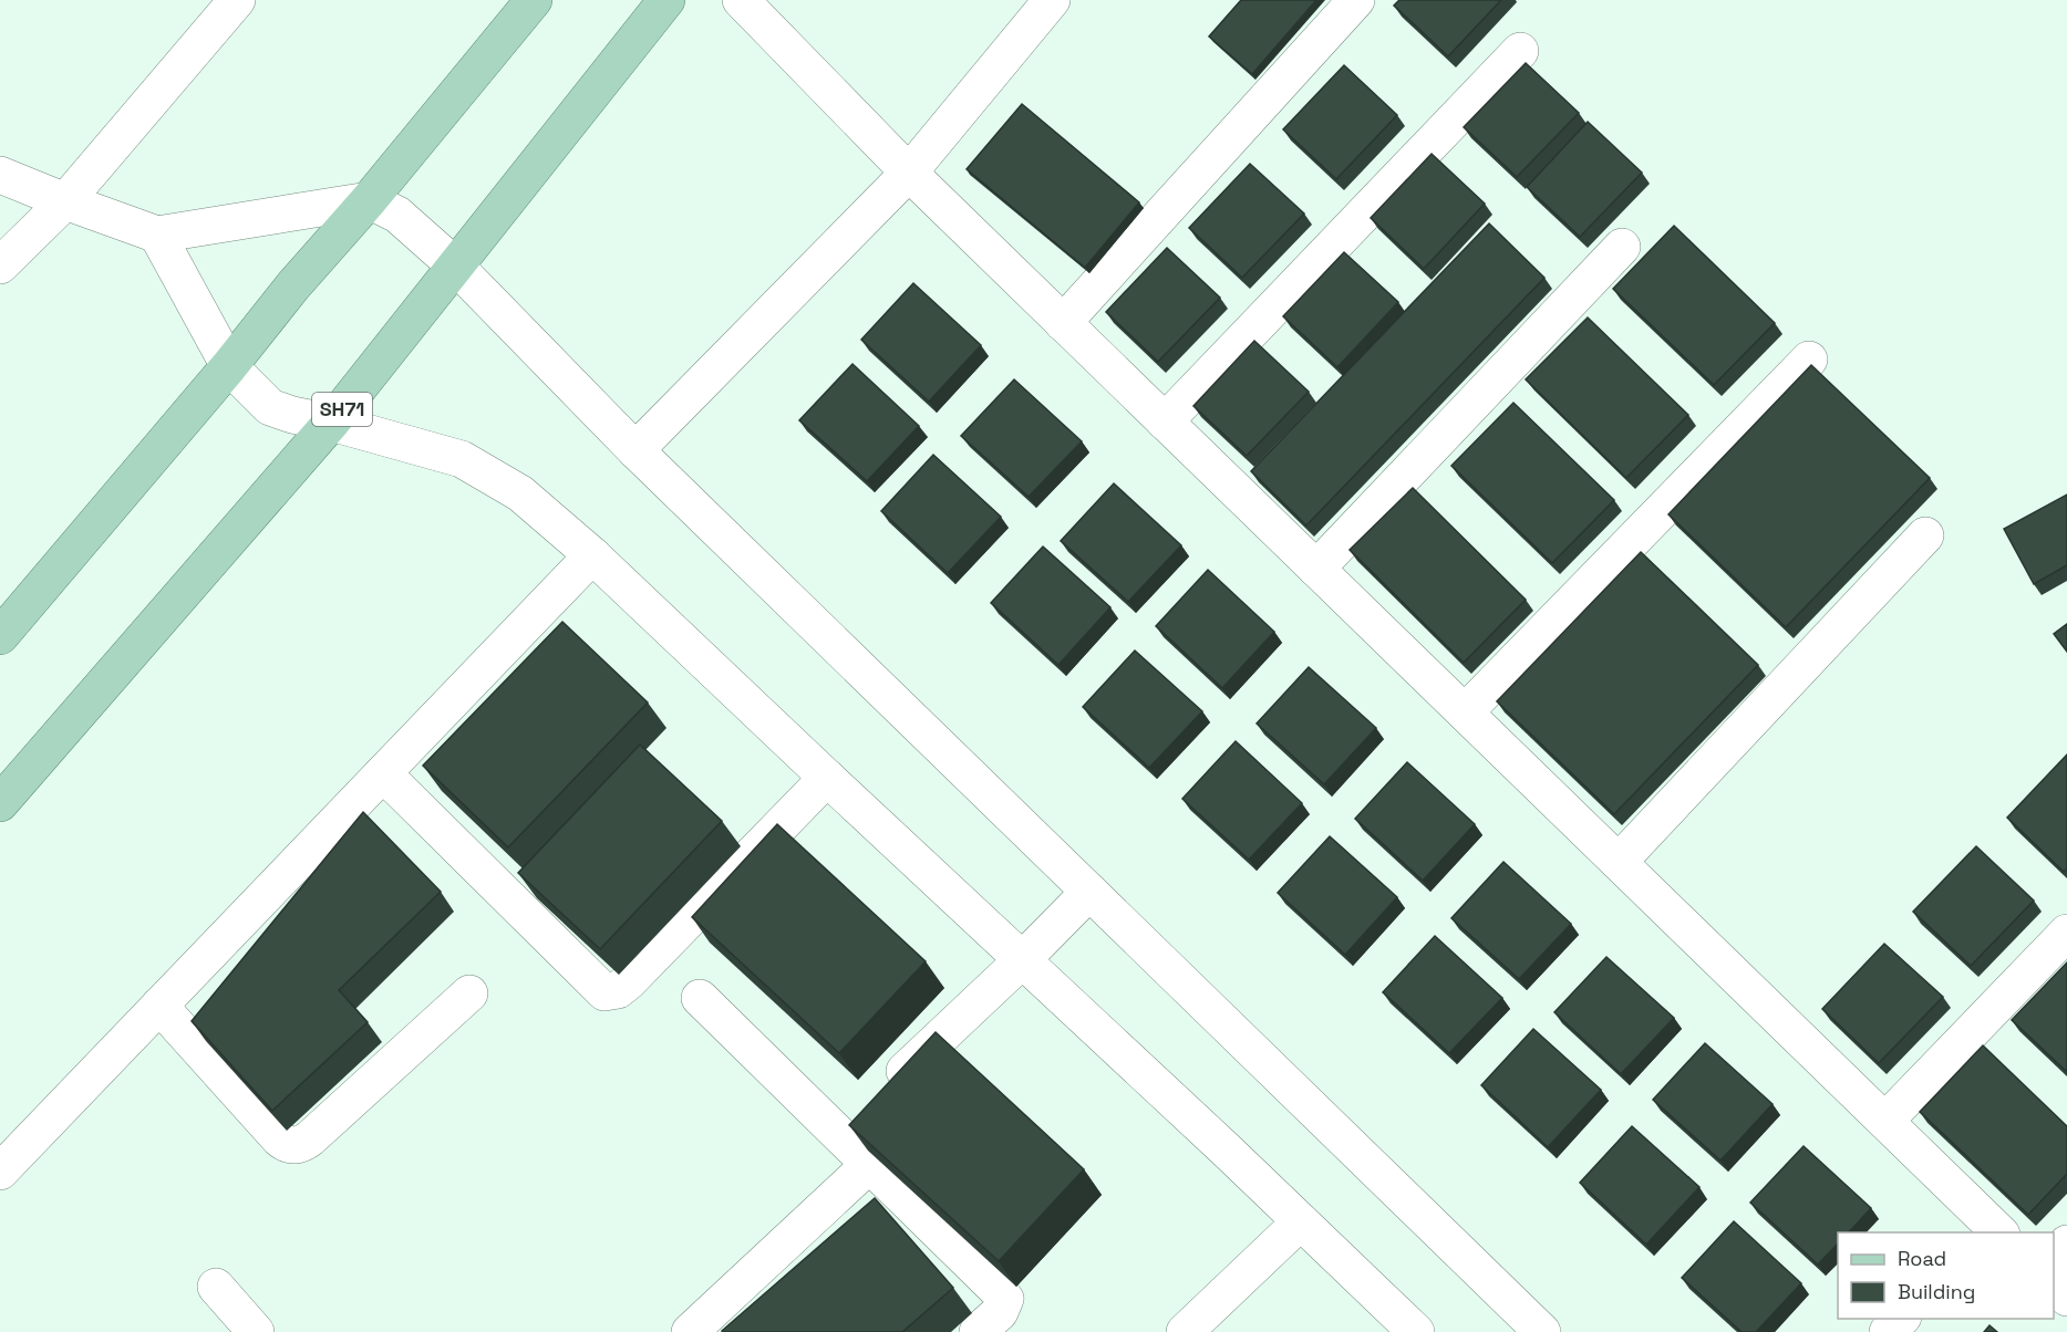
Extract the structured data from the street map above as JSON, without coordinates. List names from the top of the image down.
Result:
{
  "streets": {
    "main road": ["SH71"]
  },
  "legend": ["Road", "Building"]
}
